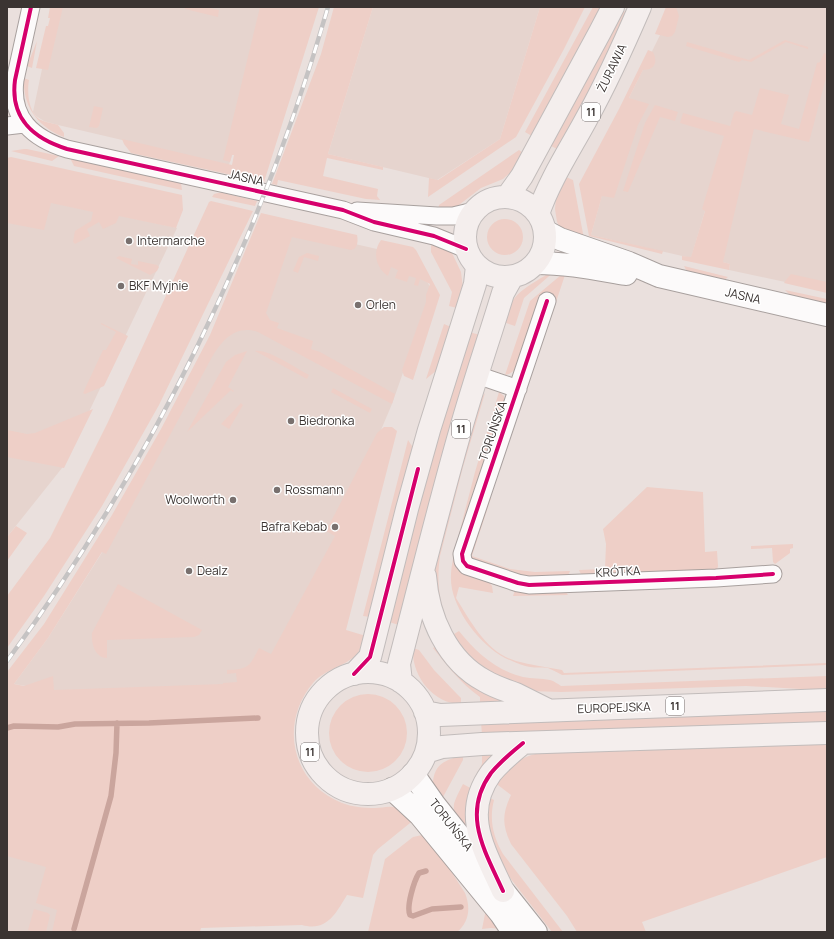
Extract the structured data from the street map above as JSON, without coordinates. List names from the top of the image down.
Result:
{
  "streets": {
    "main road": ["ŻURAWIA", "11", "EUROPEJSKA"],
    "street": ["JASNA", "TORUŃSKA", "KRÓTKA"]
  },
  "crossings": [
    ["ŻURAWIA", "11"],
    ["ŻURAWIA", "JASNA"],
    ["11", "JASNA"],
    ["11", "TORUŃSKA"],
    ["11", "EUROPEJSKA"],
    ["TORUŃSKA", "KRÓTKA"],
    ["TORUŃSKA", "EUROPEJSKA"]
  ],
  "places": [
    "Intermarche",
    "BKF Myjnie",
    "Orlen",
    "Biedronka",
    "Rossmann",
    "Woolworth",
    "Bafra Kebab",
    "Dealz"
  ]
}
